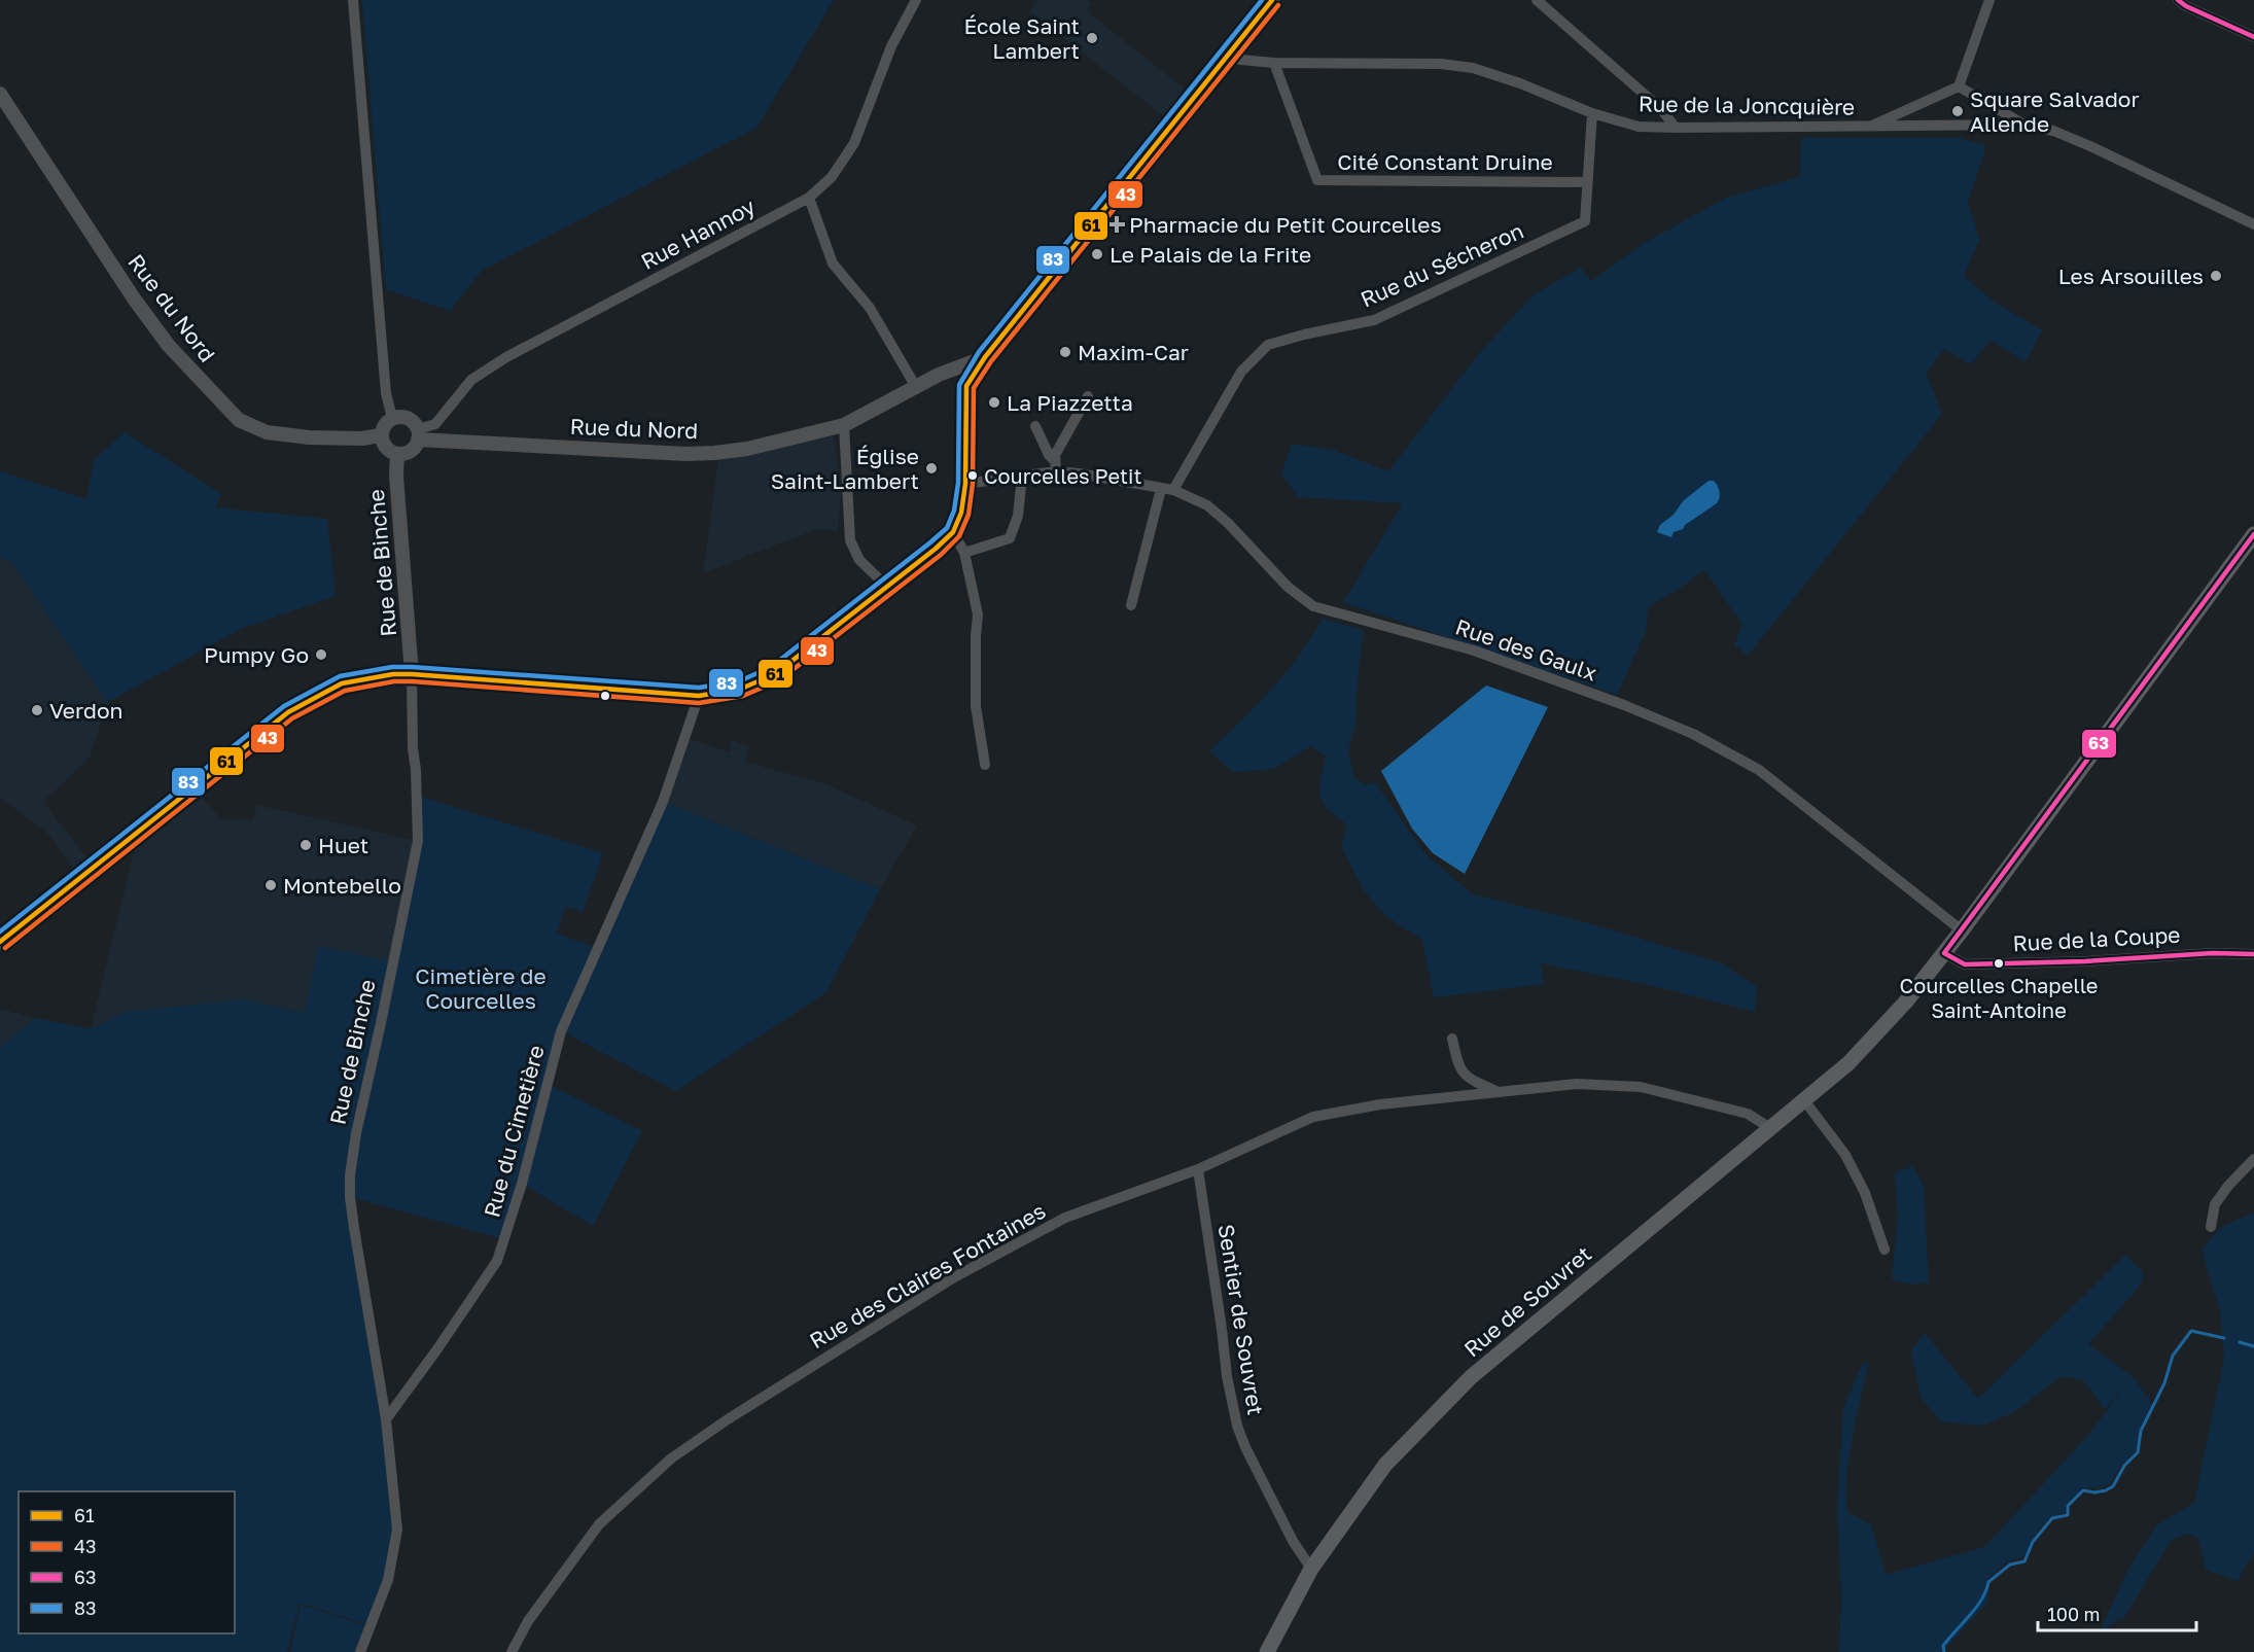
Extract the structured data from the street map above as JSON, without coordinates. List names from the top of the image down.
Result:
{
  "streets": {
    "main road": ["Rue de Souvret"],
    "street": [
      "Rue de la Joncquière",
      "Cité Constant Druine",
      "Rue Hannoy",
      "Rue du Sécheron",
      "Rue du Nord",
      "Rue de Binche",
      "Rue des Gaulx",
      "Rue de la Coupe",
      "Rue du Cimetière",
      "Rue des Claires Fontaines",
      "Sentier de Souvret"
    ]
  },
  "crossings": [
    ["Rue de la Joncquière", "Cité Constant Druine"],
    ["Rue de la Joncquière", "Rue du Sécheron"],
    ["Cité Constant Druine", "Rue du Sécheron"],
    ["Rue Hannoy", "Rue du Nord"],
    ["Rue Hannoy", "Rue de Binche"],
    ["Rue du Sécheron", "Rue des Gaulx"],
    ["Rue du Nord", "Rue de Binche"],
    ["Rue de Binche", "Rue du Cimetière"],
    ["Rue des Gaulx", "Rue de Souvret"],
    ["Rue de la Coupe", "Rue de Souvret"],
    ["Rue des Claires Fontaines", "Rue de Souvret"],
    ["Rue des Claires Fontaines", "Sentier de Souvret"],
    ["Rue de Souvret", "Sentier de Souvret"]
  ],
  "parks": ["Cimetière de Courcelles"],
  "places": {
    "other": [
      "École Saint Lambert",
      "Square Salvador Allende",
      "Le Palais de la Frite",
      "Les Arsouilles",
      "Maxim-Car",
      "La Piazzetta",
      "Église Saint-Lambert",
      "Courcelles Petit",
      "Pumpy Go",
      "Verdon",
      "Huet",
      "Montebello",
      "Courcelles Chapelle Saint-Antoine"
    ],
    "health": ["Pharmacie du Petit Courcelles"]
  },
  "lines": [
    "transit line 61",
    "transit line 63",
    "transit line 83",
    "transit line 43"
  ],
  "legend": [
    "61",
    "43",
    "63",
    "83"
  ],
  "scale_bar": "100 m"
}
